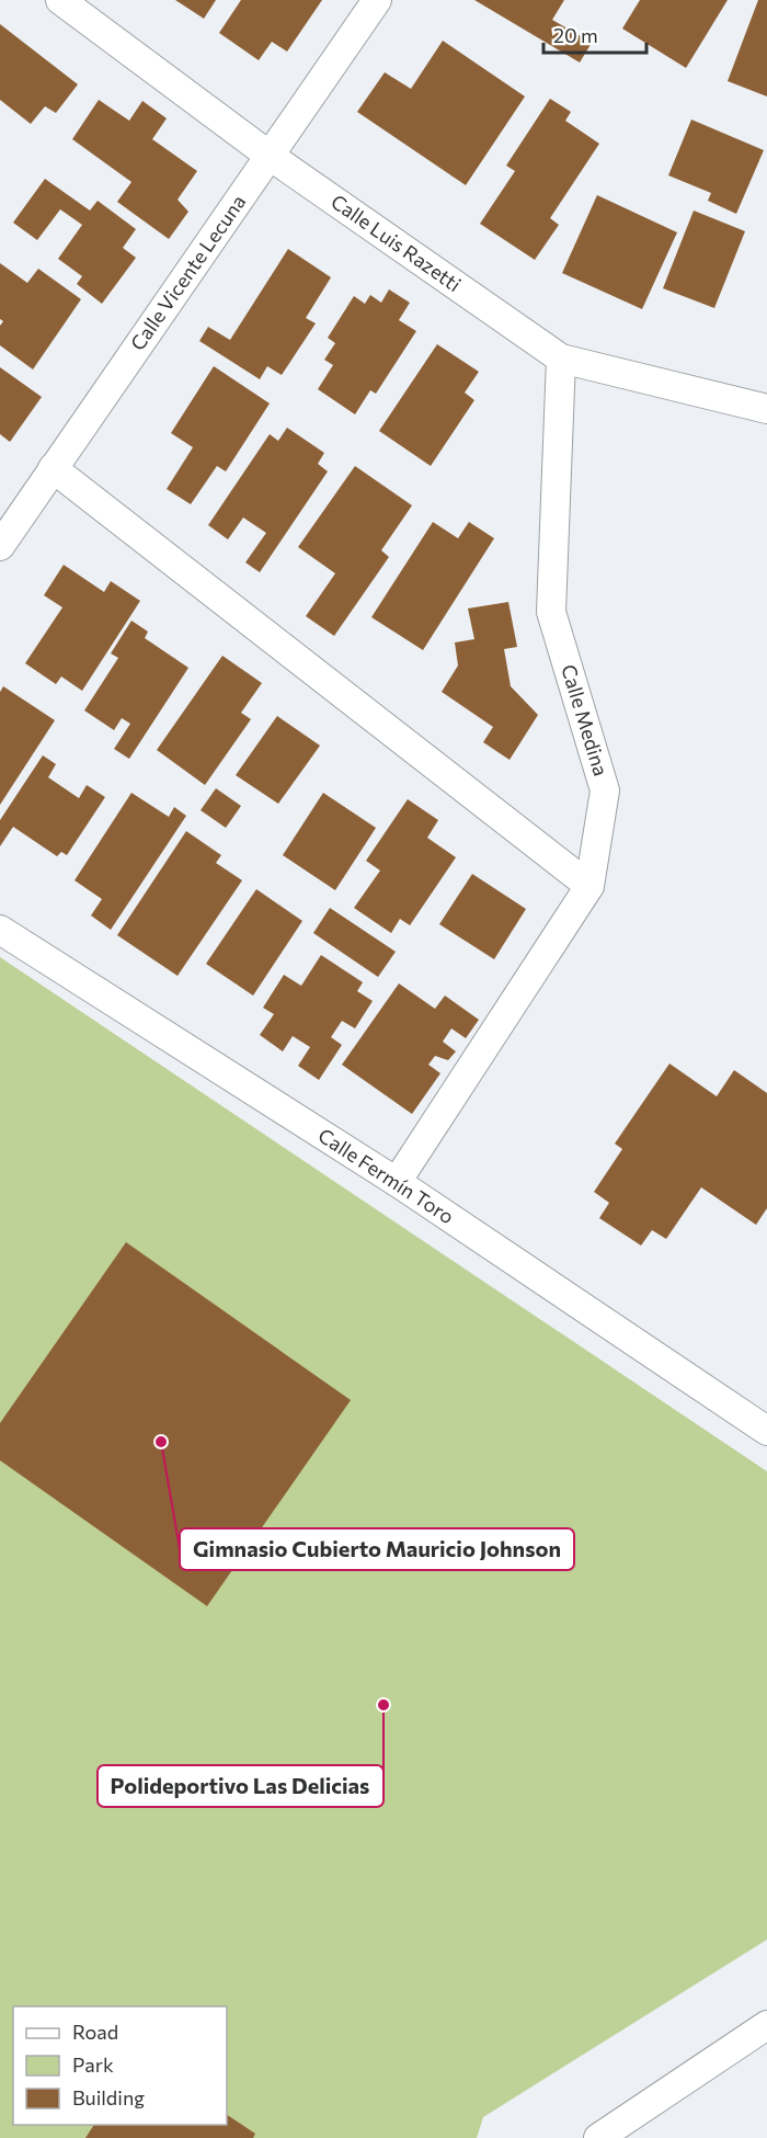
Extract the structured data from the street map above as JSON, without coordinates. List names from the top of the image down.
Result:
{
  "streets": {
    "street": [
      "Calle Luis Razetti",
      "Calle Vicente Lecuna",
      "Calle Medina",
      "Calle Fermín Toro"
    ]
  },
  "crossings": [
    ["Calle Luis Razetti", "Calle Vicente Lecuna"],
    ["Calle Luis Razetti", "Calle Medina"],
    ["Calle Medina", "Calle Fermín Toro"]
  ],
  "places": ["Gimnasio Cubierto Mauricio Johnson", "Polideportivo Las Delicias"],
  "legend": ["Road", "Park", "Building"],
  "scale_bar": "20 m"
}
